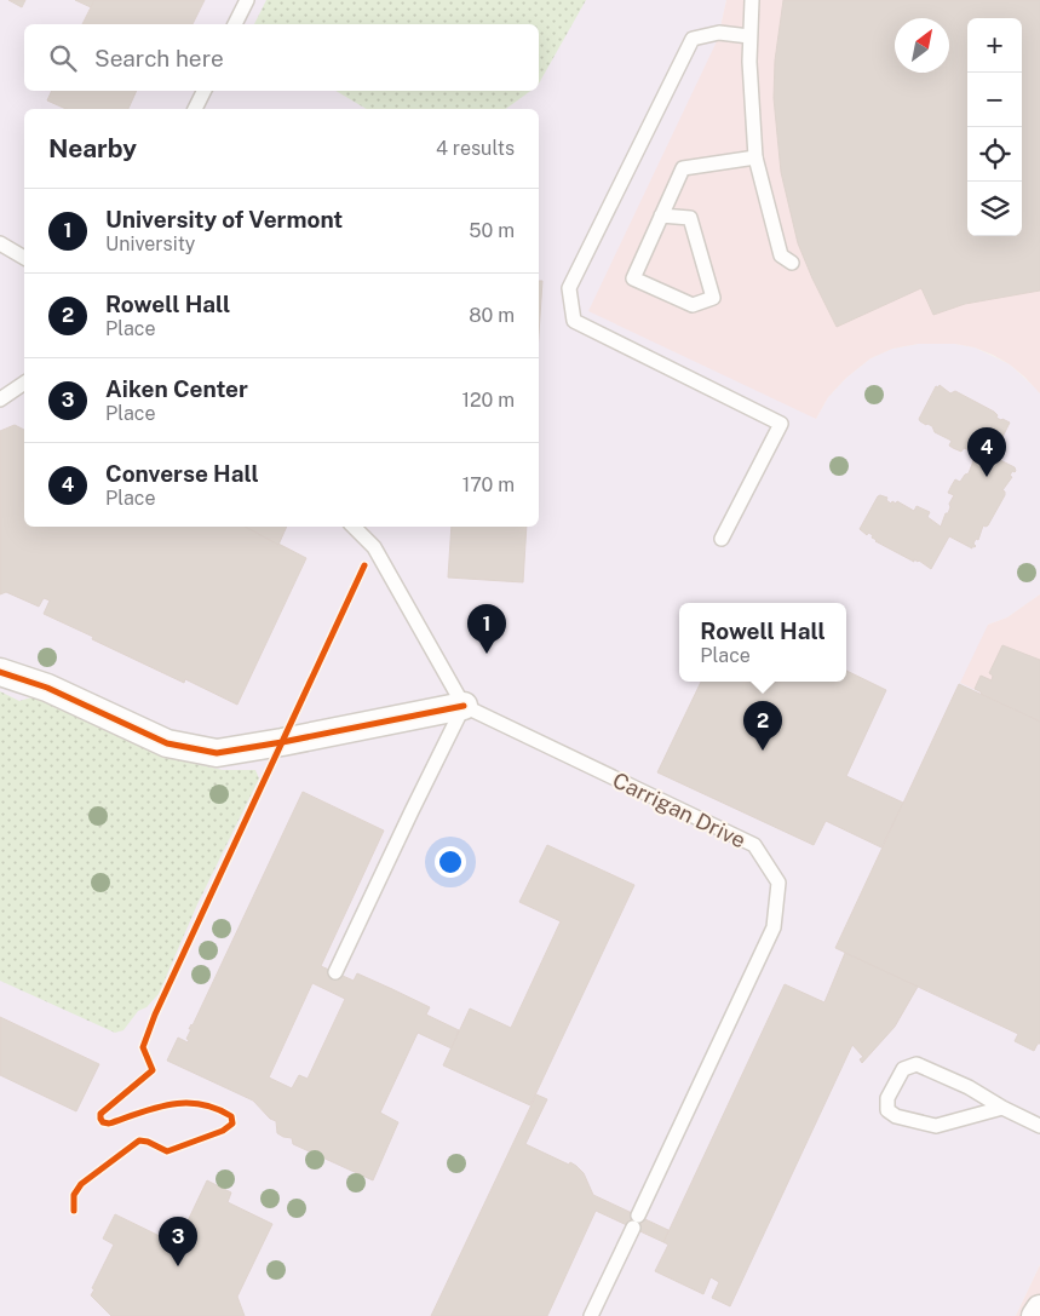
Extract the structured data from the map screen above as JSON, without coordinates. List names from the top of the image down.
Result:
{
  "streets": {
    "lane": ["Carrigan Drive"]
  },
  "north": "top right",
  "page": {
    "map_buttons": ["+", "−"],
    "search": "Search here",
    "heading": ["Nearby", "4 results"],
    "list": [
      {
        "mark": "1",
        "name": "University of Vermont",
        "note": "University",
        "value": "50 m"
      },
      {
        "mark": "2",
        "name": "Rowell Hall",
        "note": "Place",
        "value": "80 m"
      },
      {
        "mark": "3",
        "name": "Aiken Center",
        "note": "Place",
        "value": "120 m"
      },
      {
        "mark": "4",
        "name": "Converse Hall",
        "note": "Place",
        "value": "170 m"
      }
    ],
    "pins": [
      "4",
      "1",
      "2",
      "3"
    ],
    "popup": ["Rowell Hall", "Place"]
  }
}
